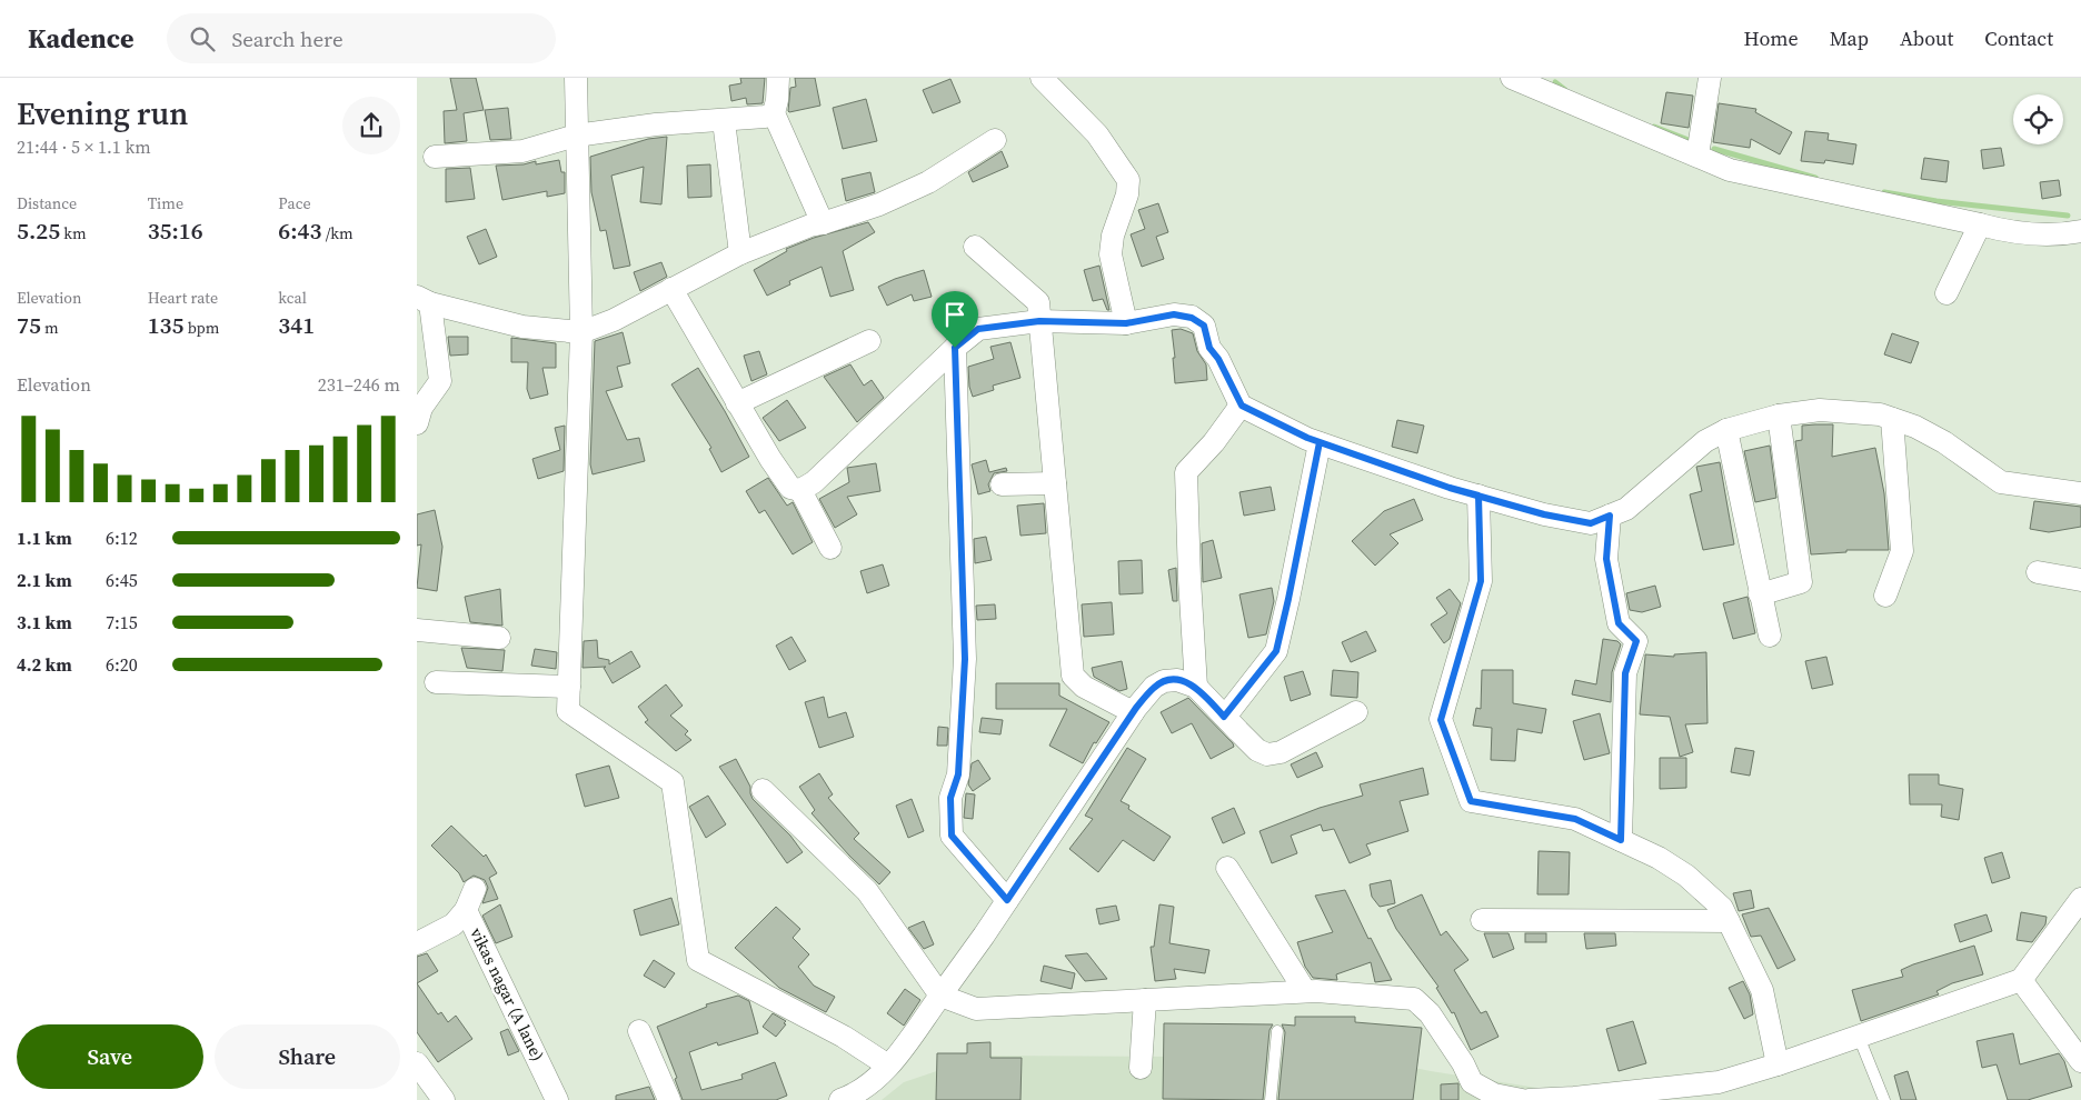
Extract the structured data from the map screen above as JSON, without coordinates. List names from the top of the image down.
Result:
{
  "streets": {
    "street": ["vikas nagar (A lane)"]
  },
  "page": {
    "header": "Kadence",
    "search": "Search here",
    "nav": [
      "Home",
      "Map",
      "About",
      "Contact"
    ],
    "heading": ["Evening run", "21:44 · 5 × 1.1 km"],
    "stats": [
      ["Distance", "5.25 km"],
      ["Time", "35:16"],
      ["Pace", "6:43 /km"],
      ["Elevation", "75 m"],
      ["Heart rate", "135 bpm"],
      ["kcal", "341"]
    ],
    "chart": ["Elevation", "231–246 m"],
    "list": [
      {
        "name": "1.1 km",
        "note": "6:12"
      },
      {
        "name": "2.1 km",
        "note": "6:45"
      },
      {
        "name": "3.1 km",
        "note": "7:15"
      },
      {
        "name": "4.2 km",
        "note": "6:20"
      }
    ],
    "buttons": ["Save", "Share"]
  }
}
